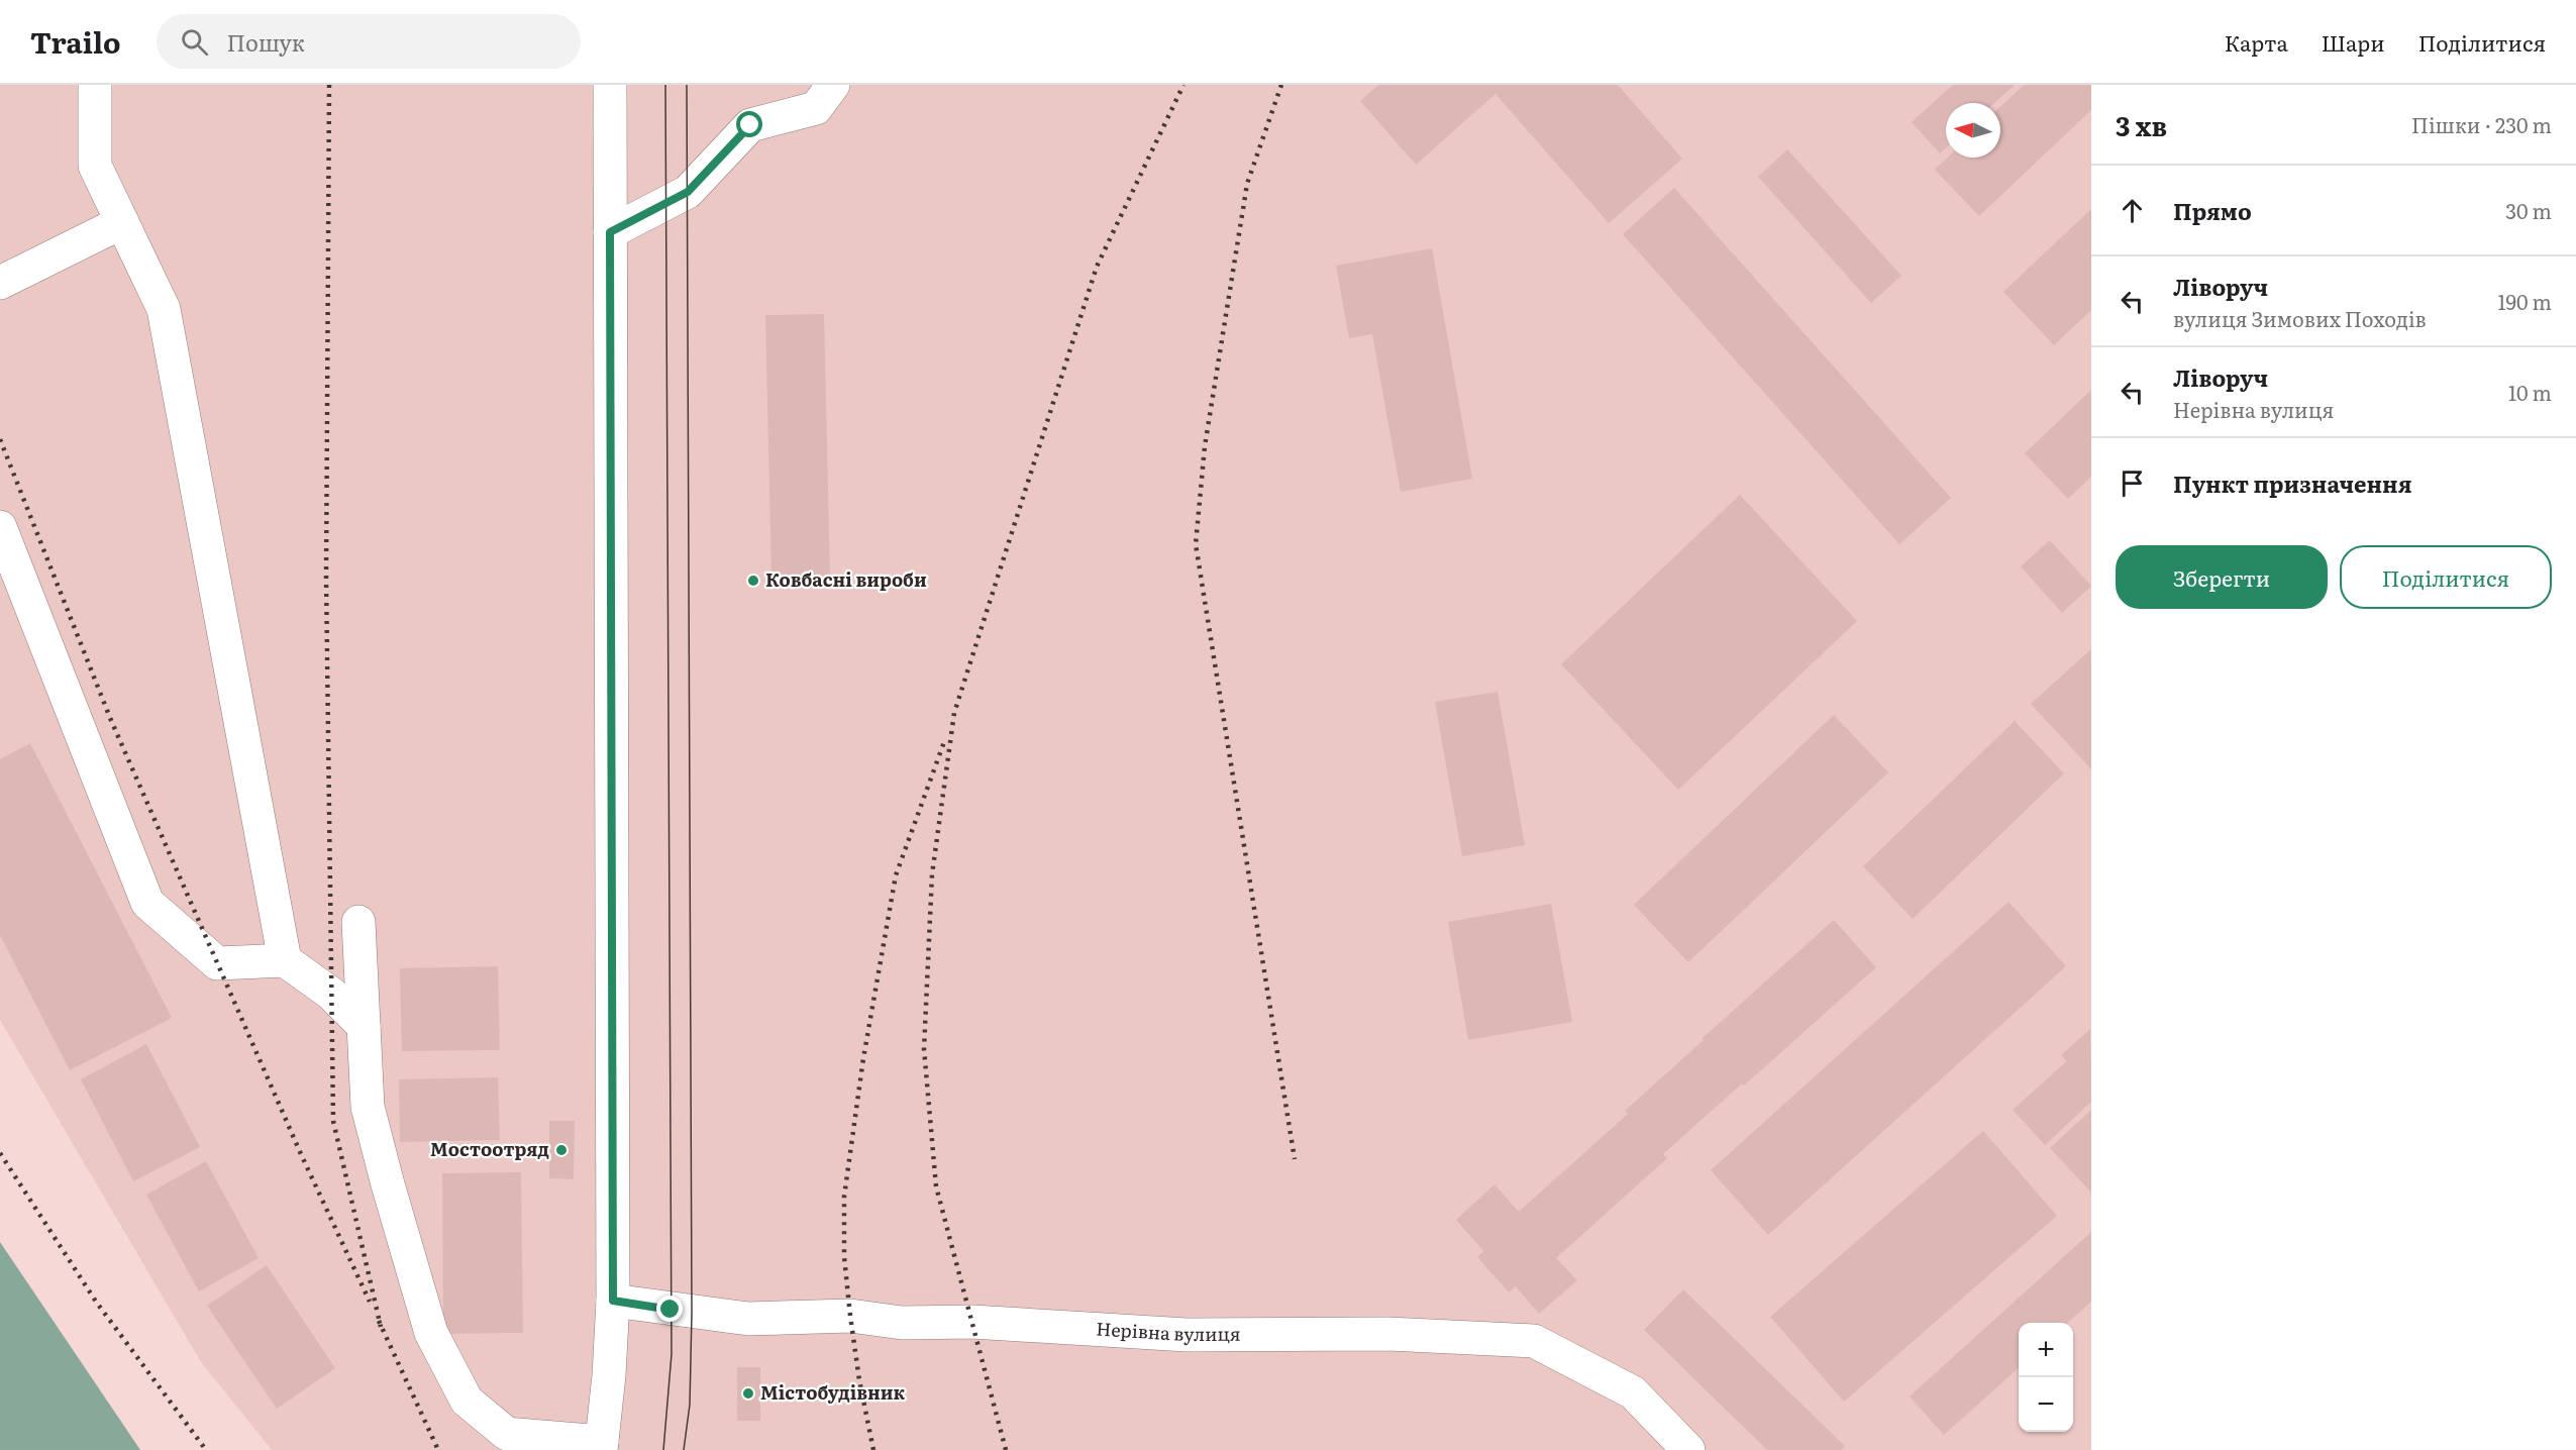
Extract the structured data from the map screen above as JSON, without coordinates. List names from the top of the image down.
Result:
{
  "streets": {
    "main road": ["Нерівна вулиця"]
  },
  "places": ["Ковбасні вироби", "Мостоотряд", "Містобудівник"],
  "north": "left",
  "page": {
    "header": "Trailo",
    "search": "Пошук",
    "nav": ["Карта", "Шари", "Поділитися"],
    "heading": ["3 хв", "Пішки · 230 m"],
    "list": [
      ["Прямо", "30 m"],
      ["Ліворуч", "вулиця Зимових Походів", "190 m"],
      ["Ліворуч", "Нерівна вулиця", "10 m"],
      "Пункт призначення"
    ],
    "buttons": ["Зберегти", "Поділитися"],
    "map_buttons": ["+", "−"]
  }
}
